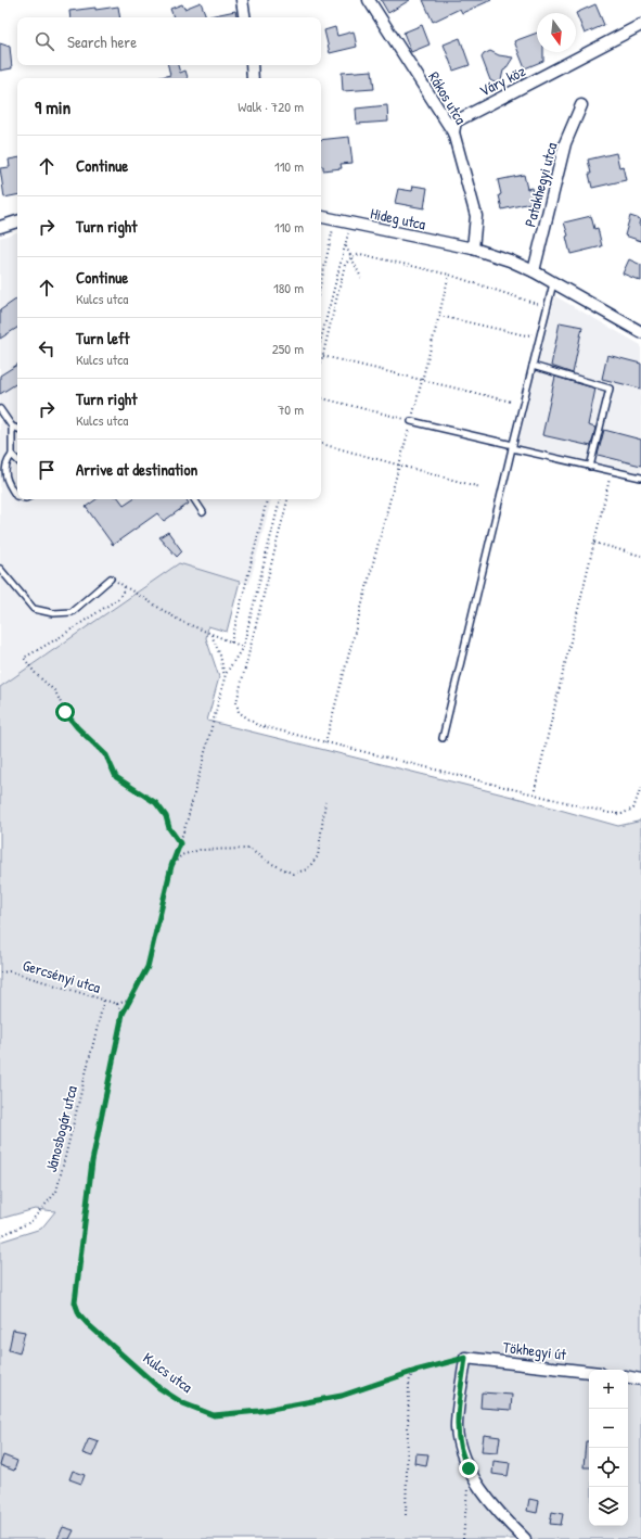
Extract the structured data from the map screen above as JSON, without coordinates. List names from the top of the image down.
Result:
{
  "streets": {
    "street": [
      "Váry köz",
      "Rákos utca",
      "Patakhegyi utca",
      "Hideg utca",
      "Tökhegyi út"
    ],
    "path": ["Gercsényi utca", "Jánosbogár utca", "Kulcs utca"]
  },
  "crossings": [
    ["Váry köz", "Rákos utca"],
    ["Rákos utca", "Hideg utca"],
    ["Gercsényi utca", "Jánosbogár utca"],
    ["Tökhegyi út", "Kulcs utca"]
  ],
  "north": "bottom",
  "page": {
    "search": "Search here",
    "heading": ["9 min", "Walk · 720 m"],
    "list": [
      ["Continue", "110 m"],
      ["Turn right", "110 m"],
      ["Continue", "Kulcs utca", "180 m"],
      ["Turn left", "Kulcs utca", "250 m"],
      ["Turn right", "Kulcs utca", "70 m"],
      "Arrive at destination"
    ],
    "map_buttons": ["+", "−"]
  }
}
